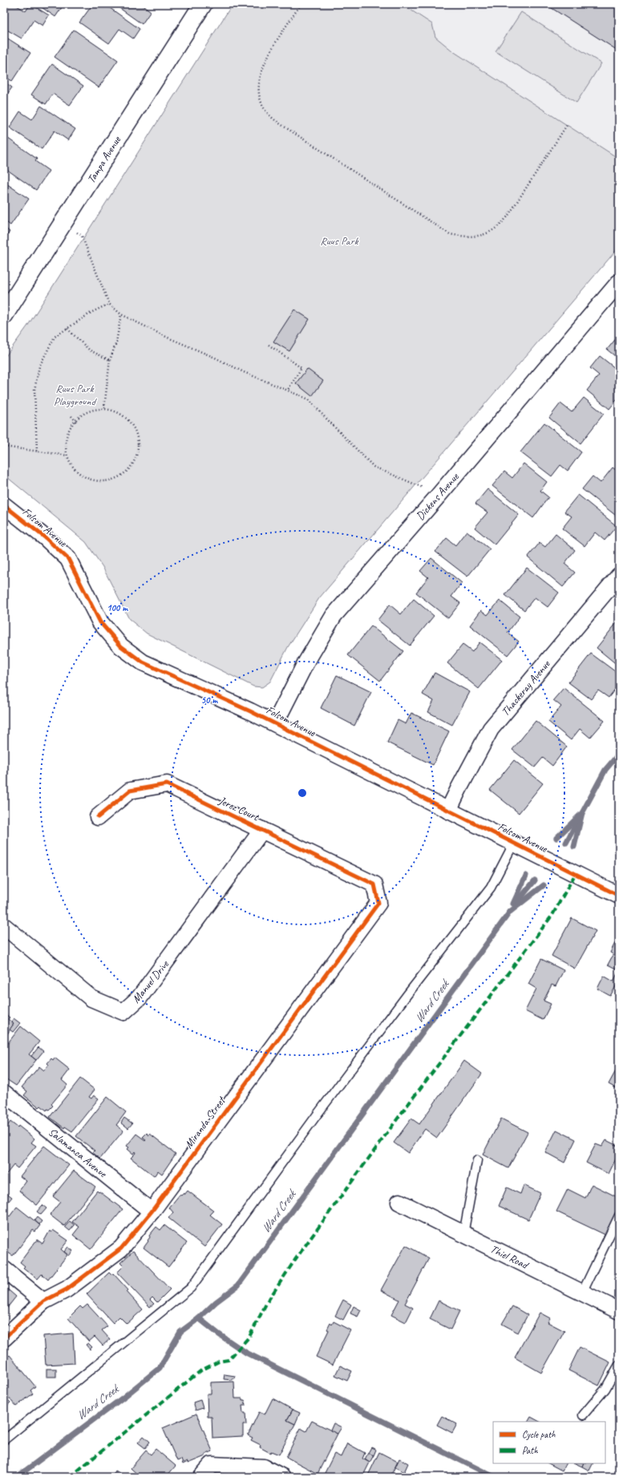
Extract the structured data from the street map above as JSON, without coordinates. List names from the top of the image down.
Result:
{
  "streets": {
    "street": [
      "Tampa Avenue",
      "Dickens Avenue",
      "Folsom Avenue",
      "Thackeray Avenue",
      "Jerez Court",
      "Manuel Drive",
      "Miranda Street",
      "Salamanca Avenue",
      "Thiel Road"
    ]
  },
  "crossings": [
    ["Dickens Avenue", "Folsom Avenue"],
    ["Folsom Avenue", "Thackeray Avenue"],
    ["Jerez Court", "Manuel Drive"],
    ["Jerez Court", "Miranda Street"],
    ["Miranda Street", "Salamanca Avenue"]
  ],
  "water": ["Ward Creek"],
  "parks": ["Ruus Park", "Ruus Park Playground"],
  "legend": ["Cycle path", "Path"],
  "rings": ["100 m", "50 m"]
}
